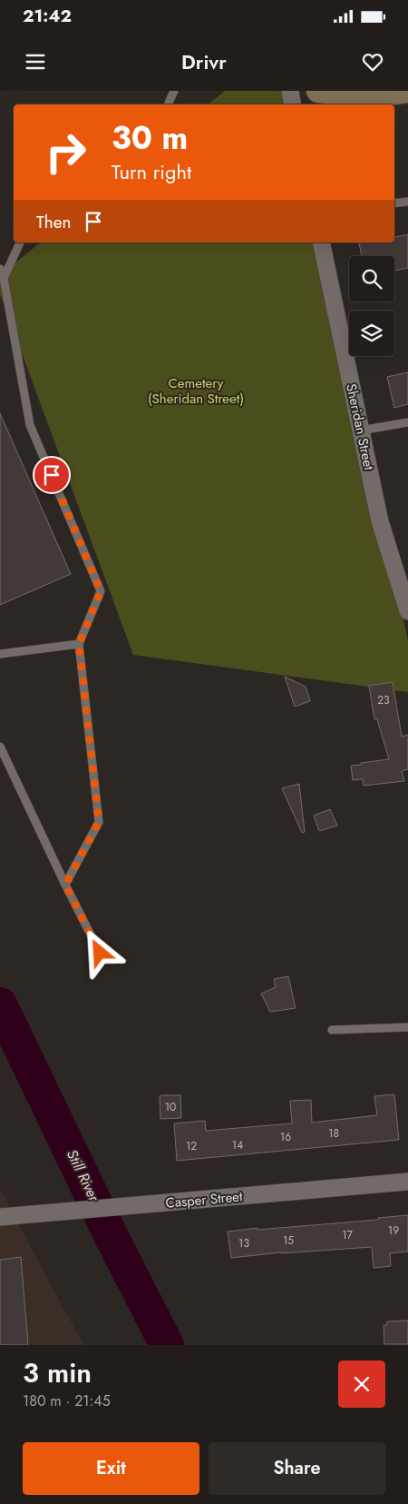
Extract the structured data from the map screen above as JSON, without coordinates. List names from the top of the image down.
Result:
{
  "streets": {
    "street": ["Sheridan Street", "Casper Street"]
  },
  "water": ["Still River"],
  "parks": ["Cemetery (Sheridan Street)"],
  "house_numbers": [
    "23",
    "10",
    "18",
    "16",
    "14",
    "12",
    "19",
    "17",
    "15",
    "13"
  ],
  "page": {
    "status": "21:42",
    "header": "Drivr",
    "turn": ["30 m", "Turn right"],
    "then": "Then",
    "heading": ["3 min", "180 m · 21:45"],
    "buttons": ["Exit", "Share"]
  }
}
